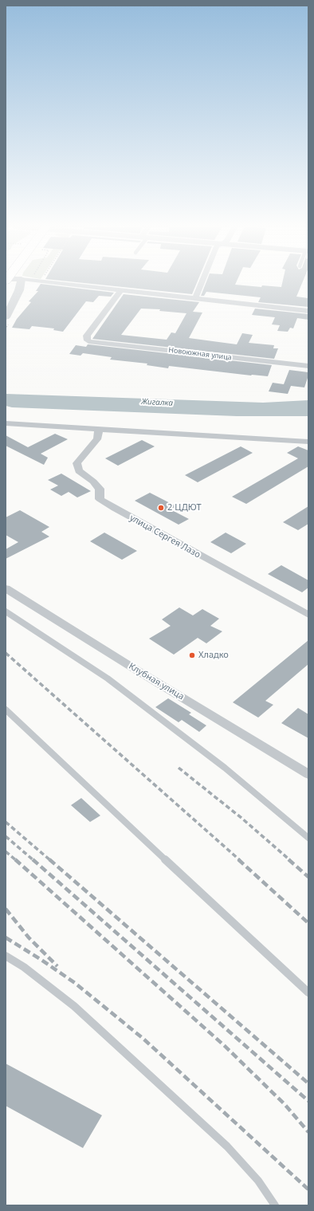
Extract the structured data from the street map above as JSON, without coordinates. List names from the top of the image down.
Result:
{
  "streets": {
    "street": ["Новоюжная улица", "улица Сергея Лазо", "Клубная улица"]
  },
  "water": ["Жигалка"],
  "places": ["2 ЦДЮТ", "Хладко"]
}
